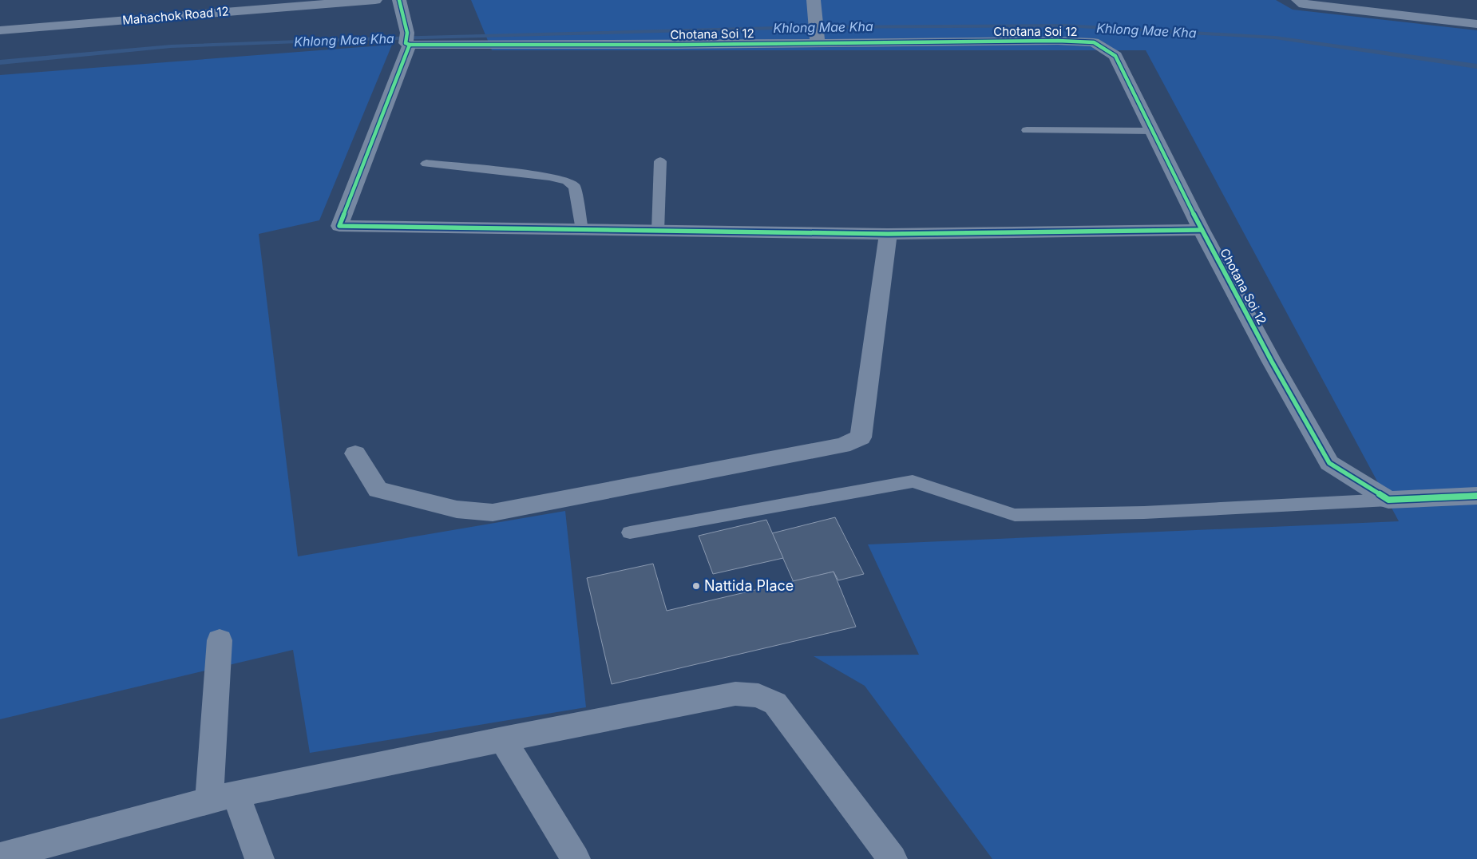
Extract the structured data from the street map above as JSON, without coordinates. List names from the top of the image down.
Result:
{
  "streets": {
    "street": ["Mahachok Road 12", "Chotana Soi 12"]
  },
  "water": ["Khlong Mae Kha"],
  "places": ["Nattida Place"]
}
